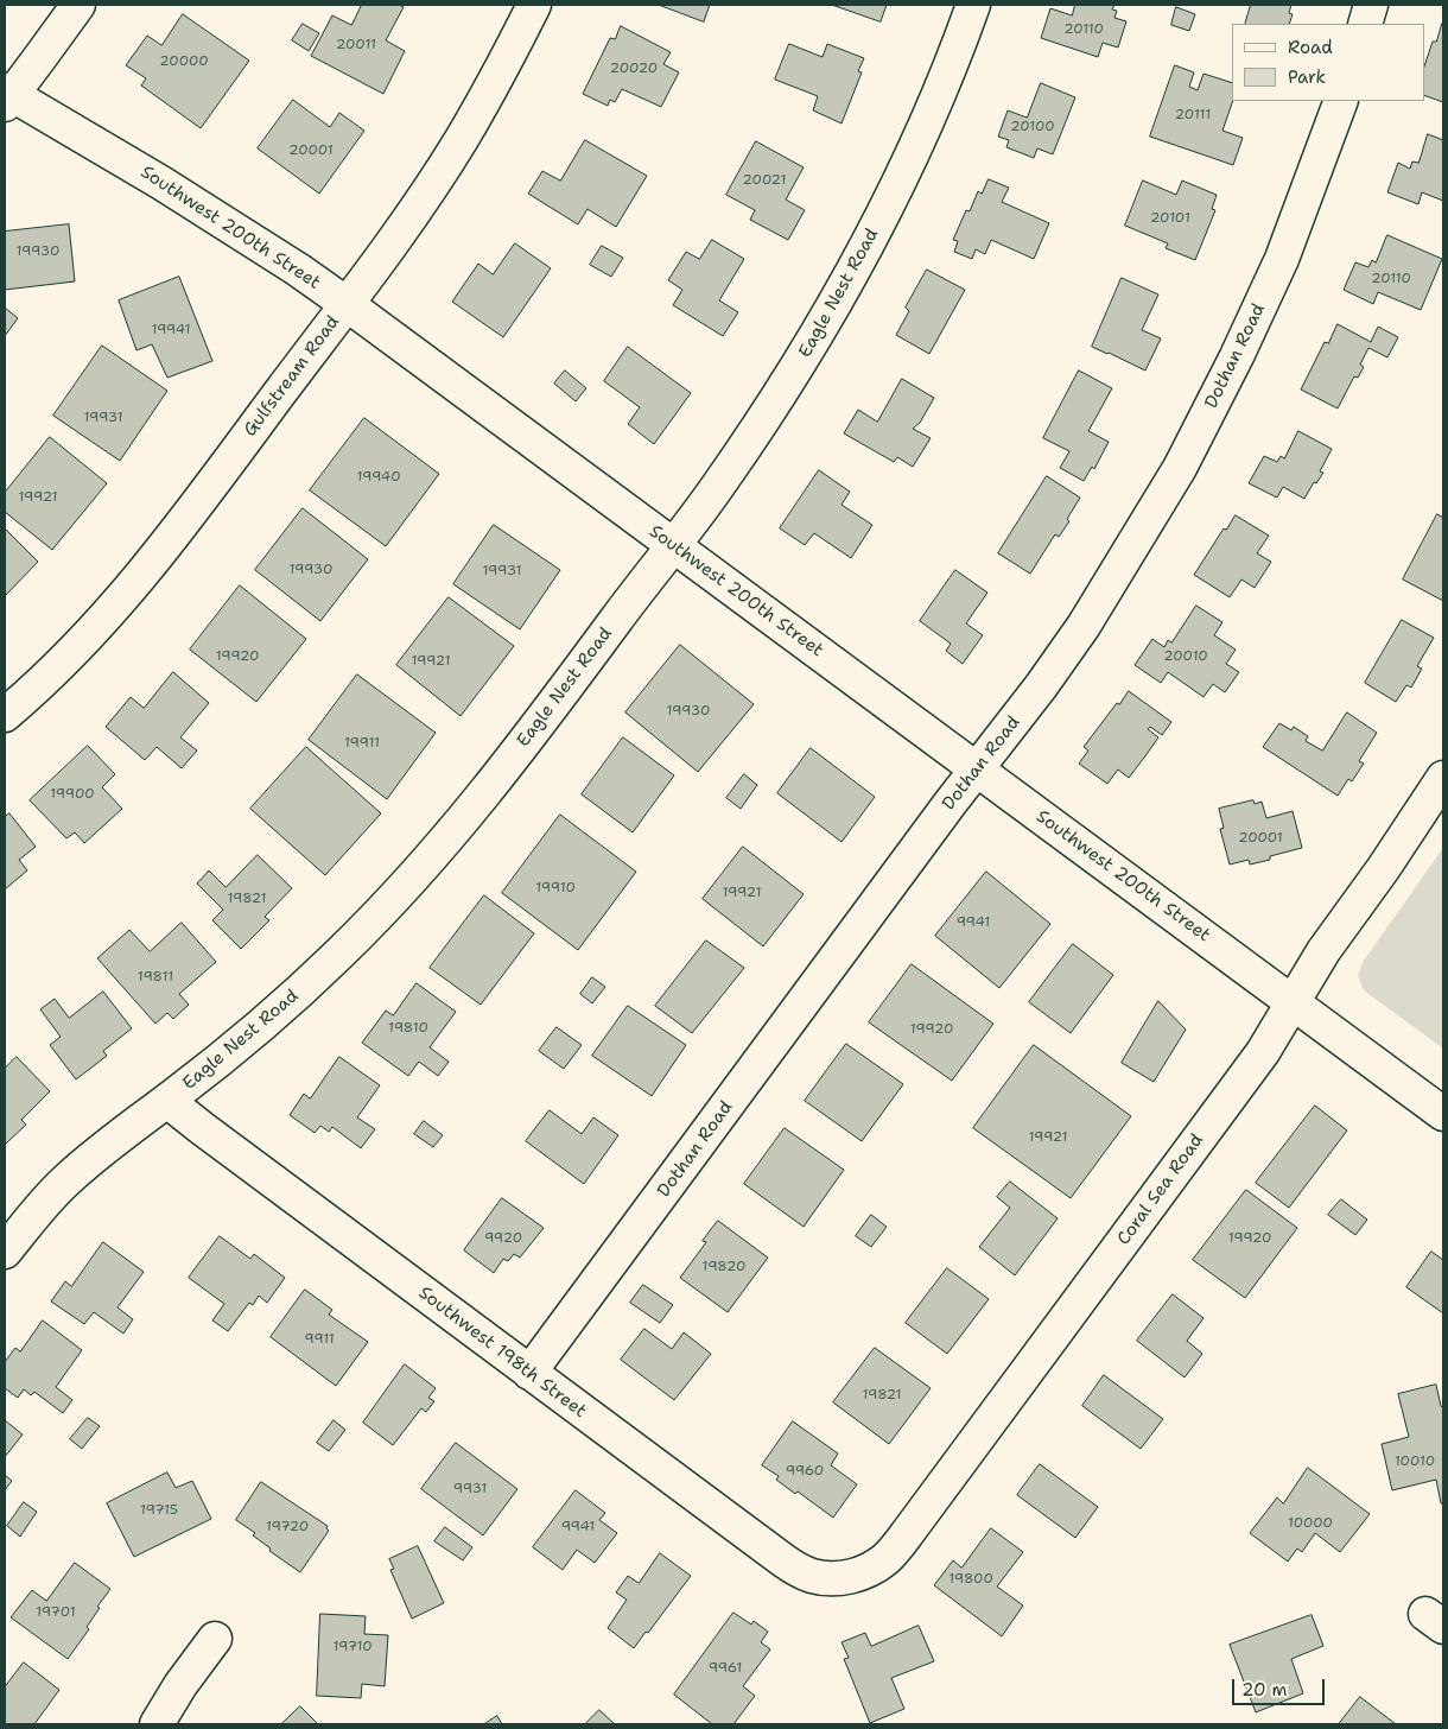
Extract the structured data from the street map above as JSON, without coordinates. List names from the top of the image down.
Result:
{
  "streets": {
    "street": [
      "Southwest 200th Street",
      "Eagle Nest Road",
      "Dothan Road",
      "Gulfstream Road",
      "Coral Sea Road",
      "Southwest 198th Street"
    ]
  },
  "crossings": [
    ["Southwest 200th Street", "Eagle Nest Road"],
    ["Southwest 200th Street", "Dothan Road"],
    ["Southwest 200th Street", "Gulfstream Road"],
    ["Southwest 200th Street", "Coral Sea Road"],
    ["Eagle Nest Road", "Southwest 198th Street"],
    ["Dothan Road", "Southwest 198th Street"],
    ["Coral Sea Road", "Southwest 198th Street"]
  ],
  "house_numbers": [
    "20110",
    "20011",
    "20000",
    "20020",
    "20111",
    "20100",
    "20001",
    "20021",
    "20101",
    "19930",
    "20110",
    "19941",
    "19931",
    "19940",
    "19921",
    "19930",
    "19931",
    "19920",
    "20010",
    "19921",
    "19930",
    "19911",
    "19900",
    "20001",
    "19910",
    "19921",
    "19821",
    "9941",
    "19811",
    "19810",
    "19920",
    "19921",
    "9920",
    "19920",
    "19820",
    "9911",
    "19821",
    "10010",
    "9960",
    "9931",
    "19715",
    "10000",
    "19720",
    "9941",
    "19800",
    "19701",
    "19710",
    "9961"
  ],
  "legend": ["Road", "Park"],
  "scale_bar": "20 m"
}
